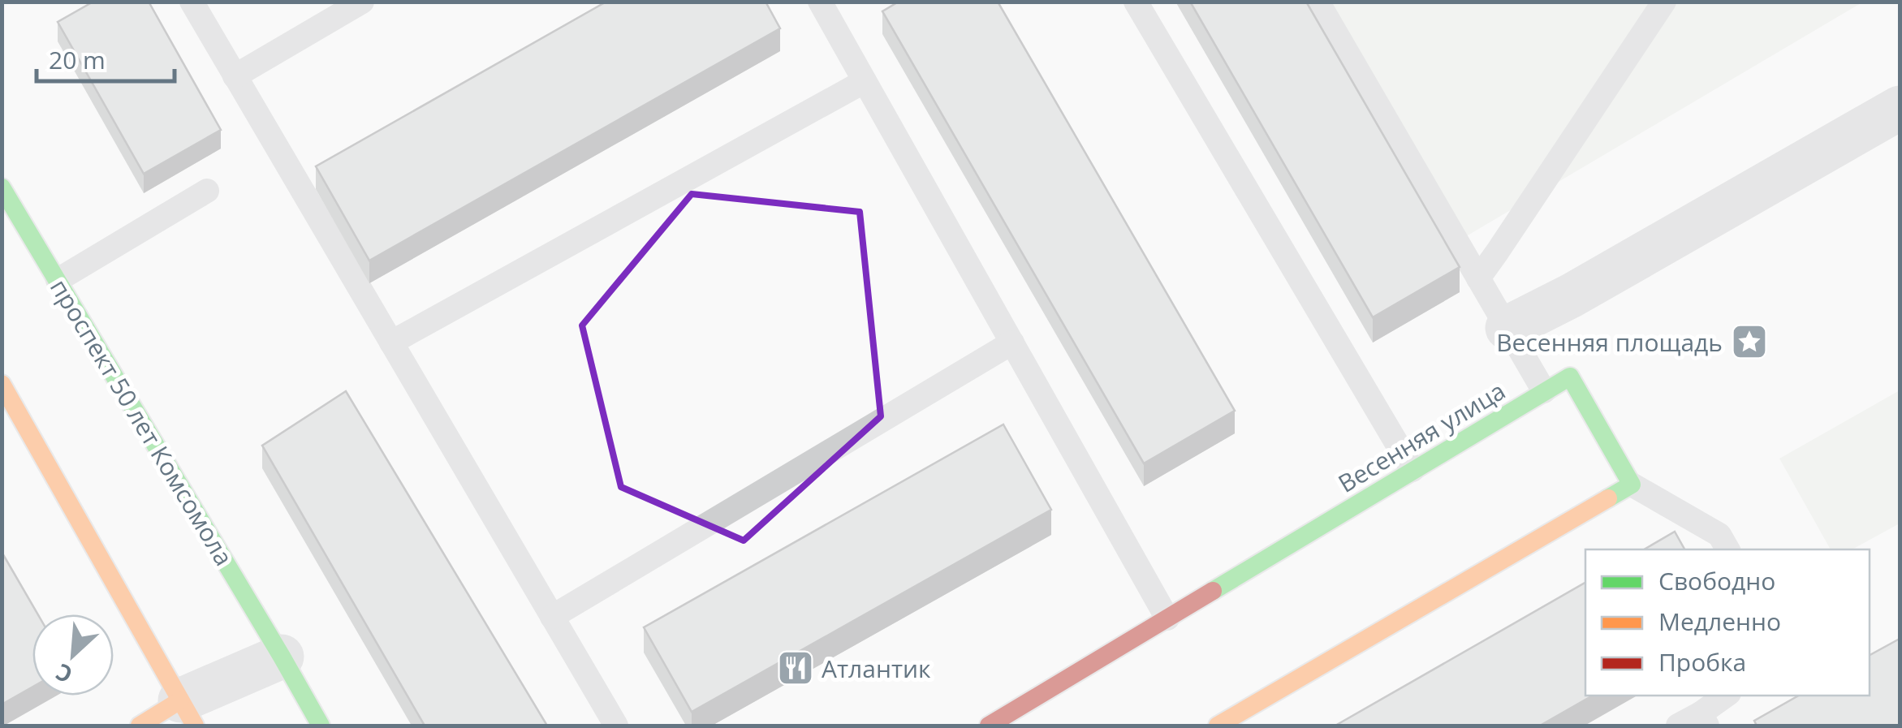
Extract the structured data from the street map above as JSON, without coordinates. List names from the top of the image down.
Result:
{
  "streets": {
    "street": ["проспект 50 лет Комсомола", "Весенняя улица"]
  },
  "places": {
    "place": ["Весенняя площадь"],
    "restaurant": ["Атлантик"]
  },
  "legend": ["Свободно", "Медленно", "Пробка"],
  "scale_bar": "20 m",
  "north": "bottom left"
}
